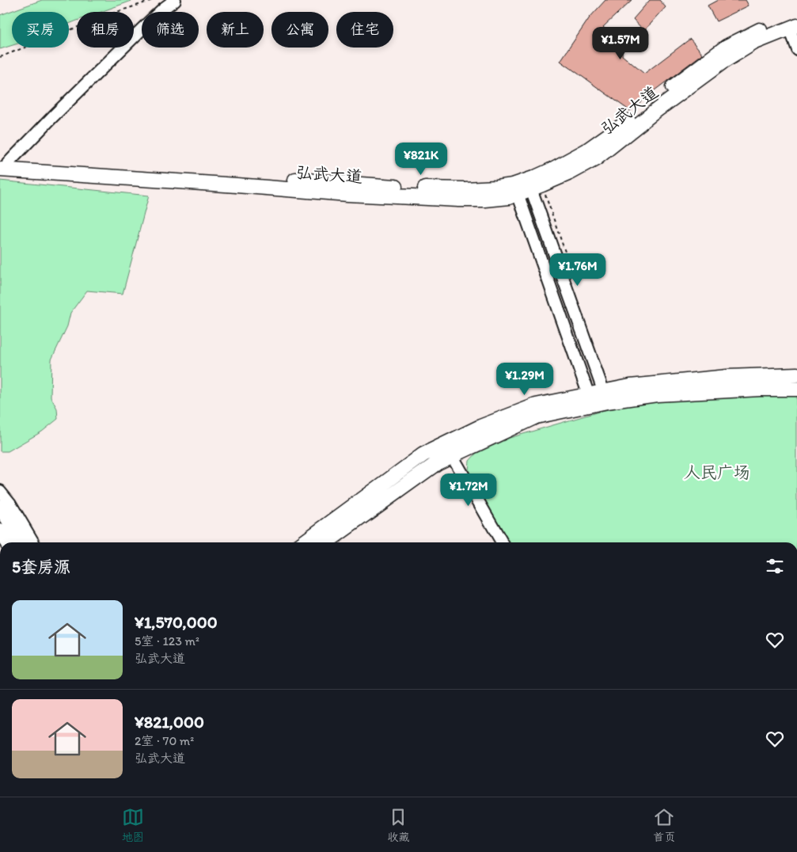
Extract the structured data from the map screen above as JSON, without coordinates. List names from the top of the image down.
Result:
{
  "streets": {
    "main road": ["弘武大道"]
  },
  "parks": ["人民广场"],
  "page": {
    "chip": [
      "买房",
      "租房",
      "筛选",
      "新上",
      "公寓",
      "住宅"
    ],
    "price": [
      "¥1.57M",
      "¥821K",
      "¥1.76M",
      "¥1.29M",
      "¥1.72M"
    ],
    "heading": "5套房源",
    "list": [
      {
        "name": "¥1,570,000",
        "note": "5室 · 123 m² · 弘武大道"
      },
      {
        "name": "¥821,000",
        "note": "2室 · 70 m² · 弘武大道"
      }
    ],
    "tabs": ["地图", "收藏", "首页"]
  }
}
